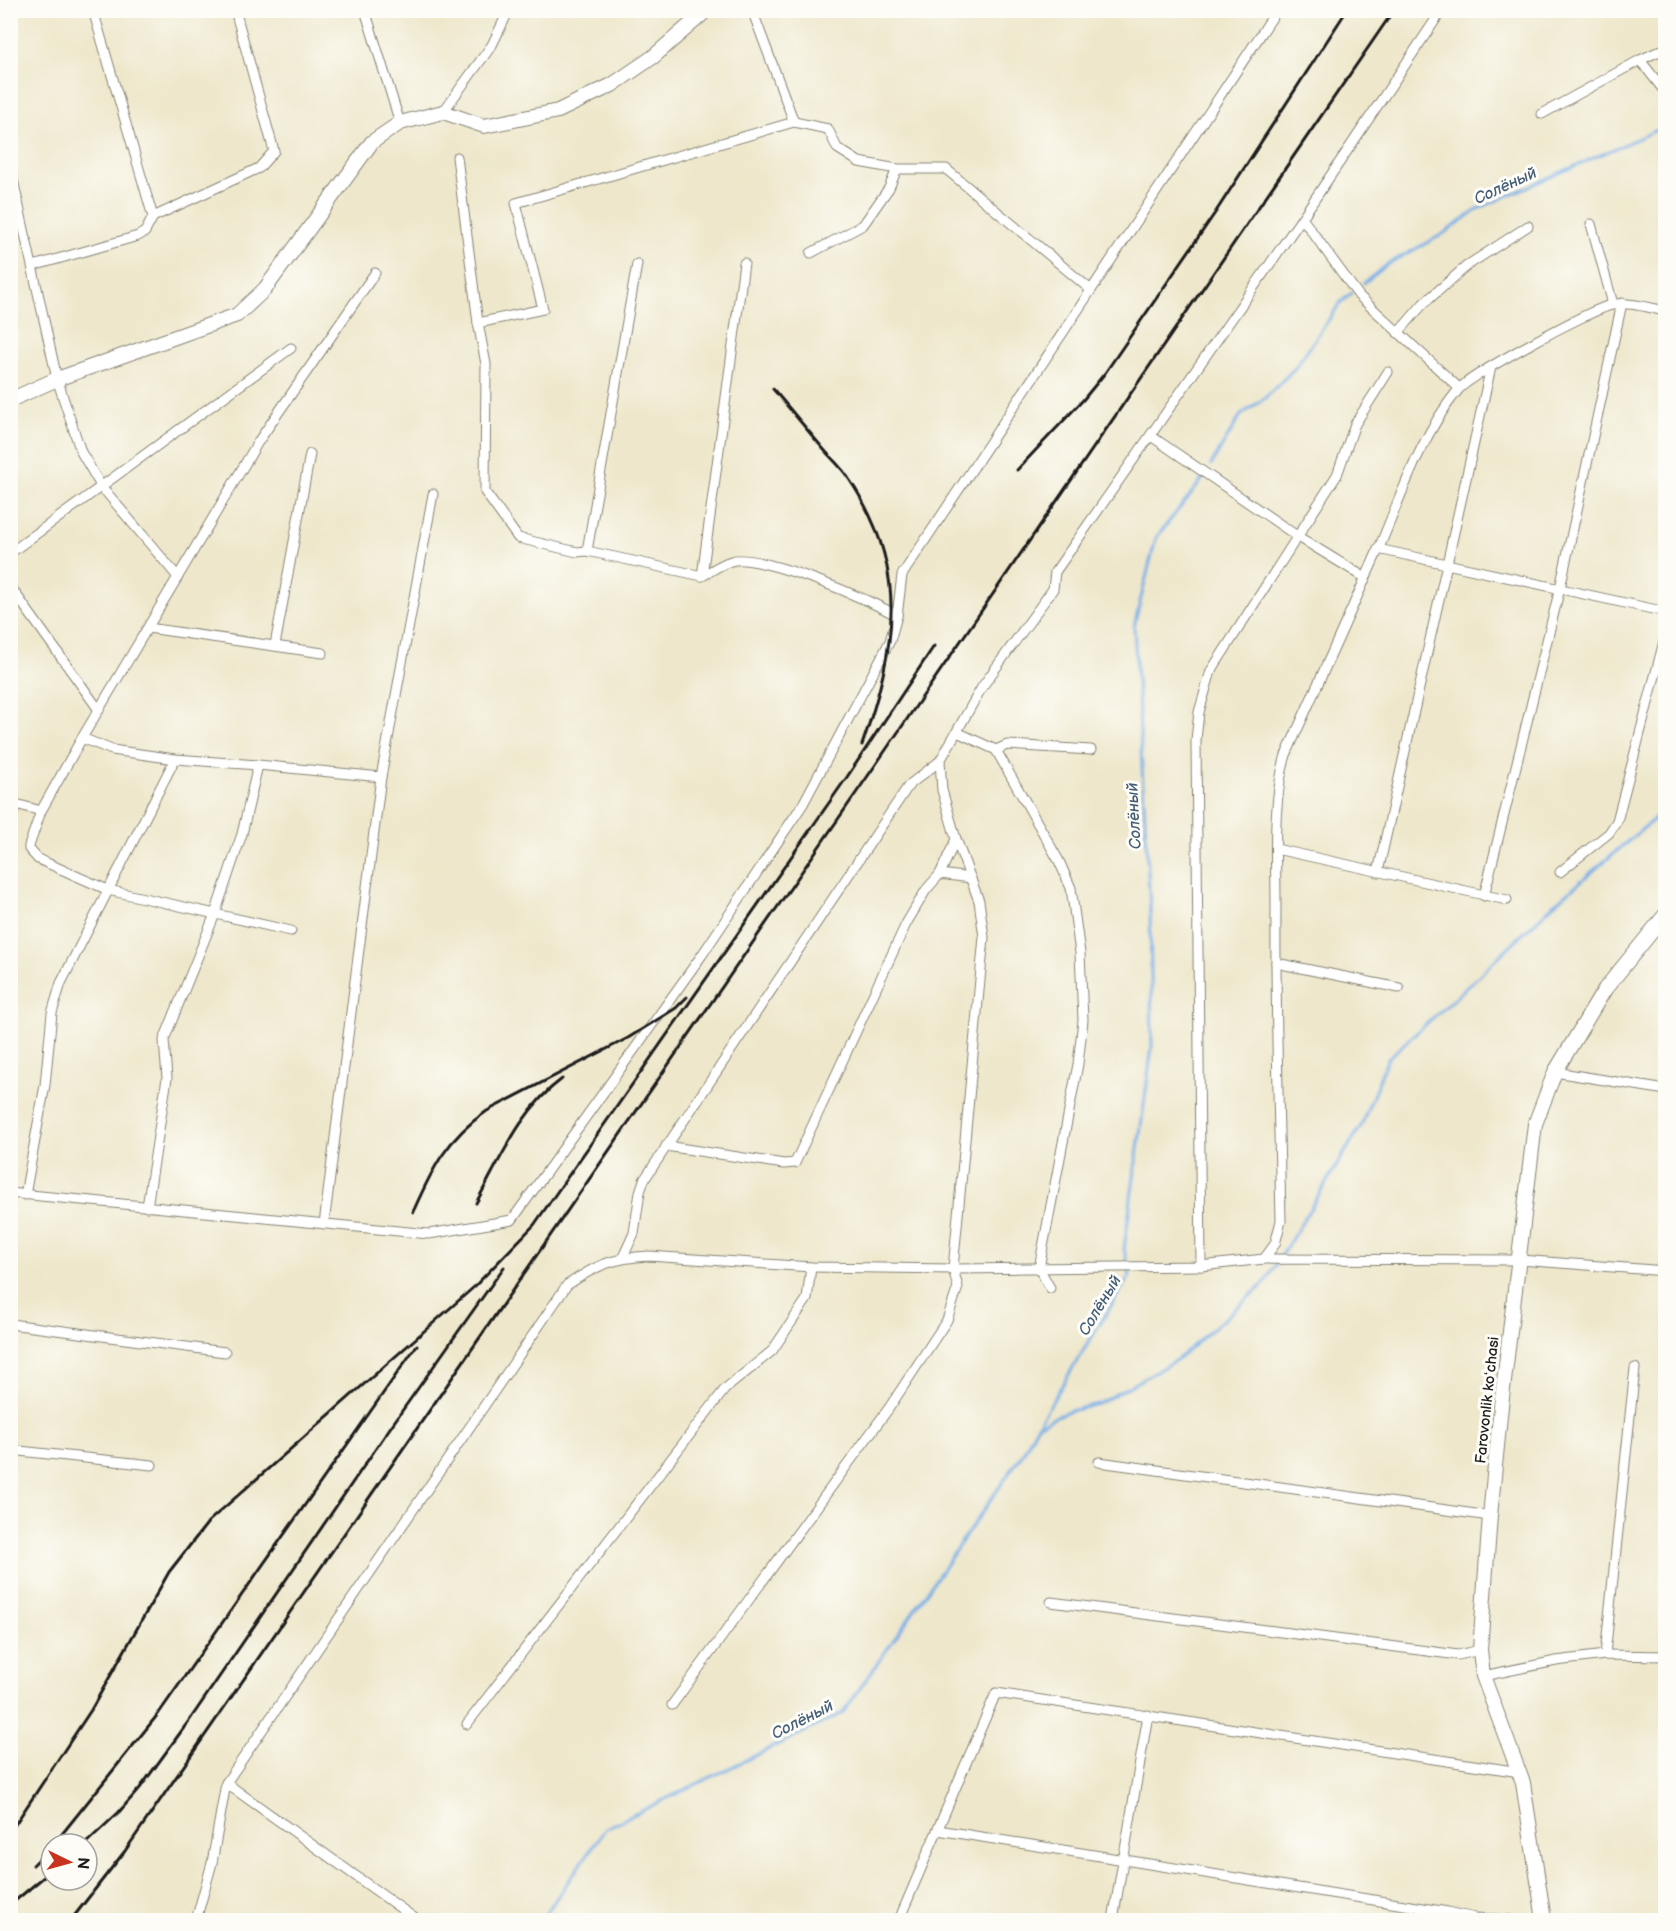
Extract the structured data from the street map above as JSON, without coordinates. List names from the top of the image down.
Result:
{
  "streets": {
    "street": ["Farovonlik koʻchasi"]
  },
  "water": ["Солёный"],
  "north": "right"
}
